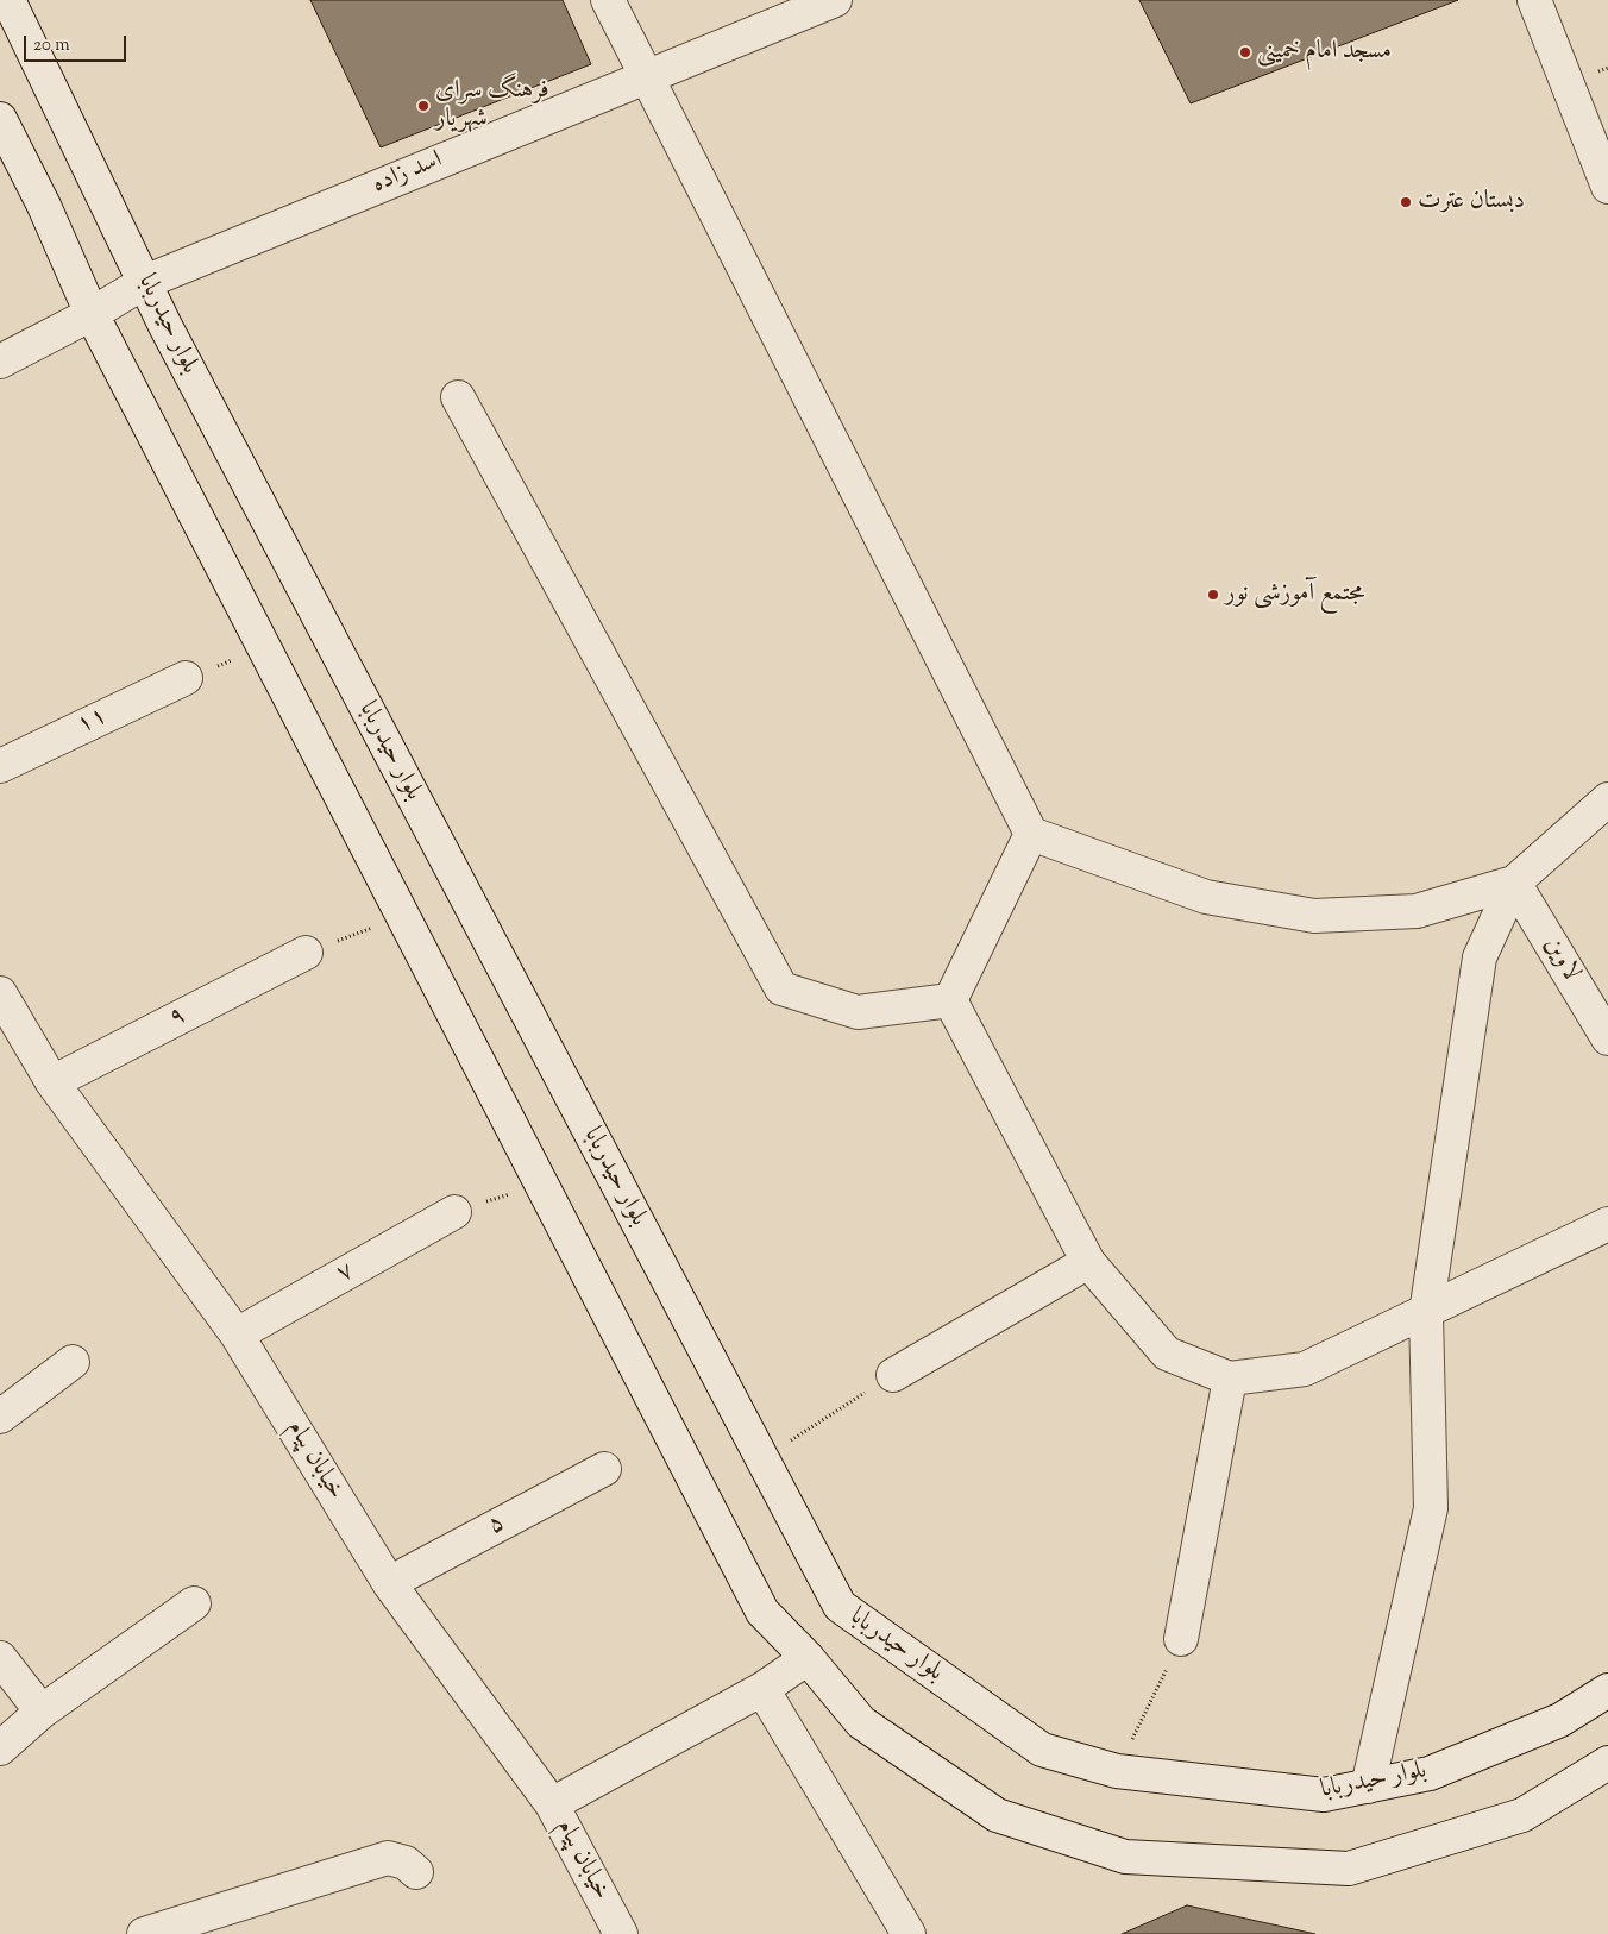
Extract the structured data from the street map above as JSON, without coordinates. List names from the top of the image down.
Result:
{
  "streets": {
    "street": [
      "اسد زاده",
      "بلوار حیدربابا",
      "۱۱",
      "لاوین",
      "۹",
      "۷",
      "خیابان پیام",
      "۵"
    ]
  },
  "crossings": [
    ["اسد زاده", "بلوار حیدربابا"],
    ["۹", "خیابان پیام"],
    ["۷", "خیابان پیام"],
    ["خیابان پیام", "۵"]
  ],
  "places": [
    "مسجد امام خمینی",
    "فرهنگ سرای شهریار",
    "دبستان عترت",
    "مجتمع آموزشی نور"
  ],
  "scale_bar": "20 m"
}
